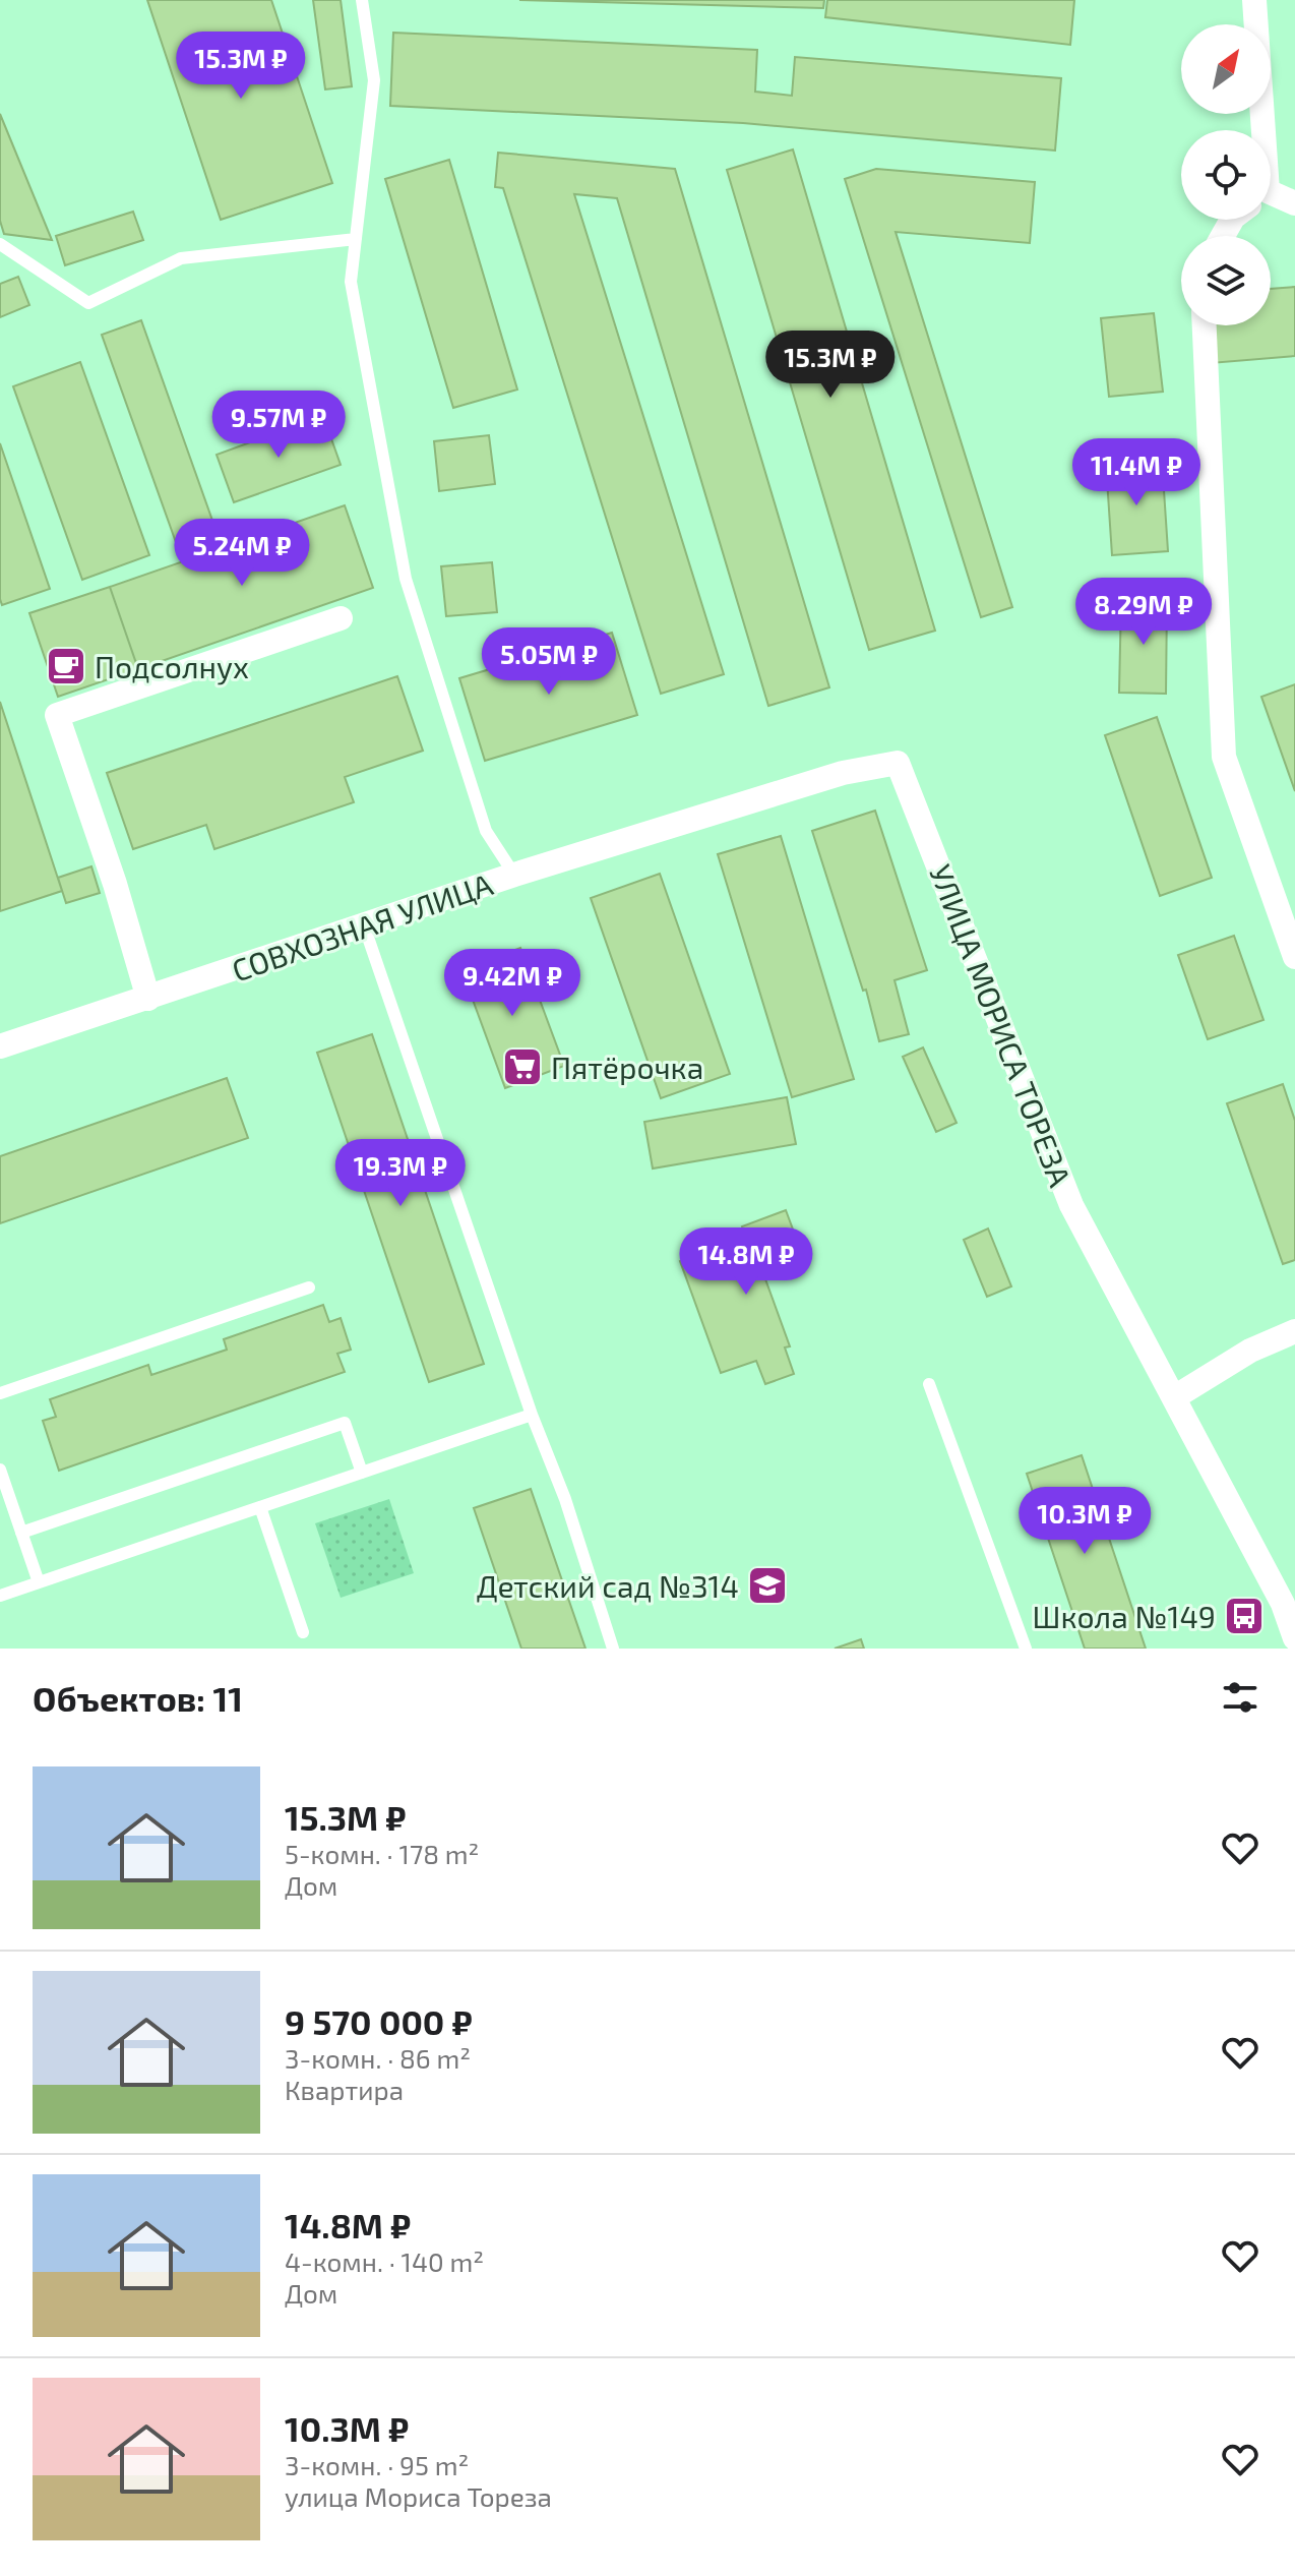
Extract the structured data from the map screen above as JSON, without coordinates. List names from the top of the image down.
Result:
{
  "streets": {
    "street": ["СОВХОЗНАЯ УЛИЦА", "УЛИЦА МОРИСА ТОРЕЗА"]
  },
  "crossings": [
    ["СОВХОЗНАЯ УЛИЦА", "УЛИЦА МОРИСА ТОРЕЗА"]
  ],
  "places": {
    "cafe": ["Подсолнух"],
    "supermarket": ["Пятёрочка"],
    "school or university": ["Детский сад №314"],
    "bus stop": ["Школа №149"]
  },
  "north": "top right",
  "page": {
    "price": [
      "15.3M ₽",
      "15.3M ₽",
      "9.57M ₽",
      "11.4M ₽",
      "5.24M ₽",
      "8.29M ₽",
      "5.05M ₽",
      "9.42M ₽",
      "19.3M ₽",
      "14.8M ₽",
      "10.3M ₽"
    ],
    "heading": "Объектов: 11",
    "list": [
      {
        "name": "15.3M ₽",
        "note": "5-комн. · 178 m² · Дом"
      },
      {
        "name": "9 570 000 ₽",
        "note": "3-комн. · 86 m² · Квартира"
      },
      {
        "name": "14.8M ₽",
        "note": "4-комн. · 140 m² · Дом"
      },
      {
        "name": "10.3M ₽",
        "note": "3-комн. · 95 m² · улица Мориса Тореза"
      }
    ]
  }
}
